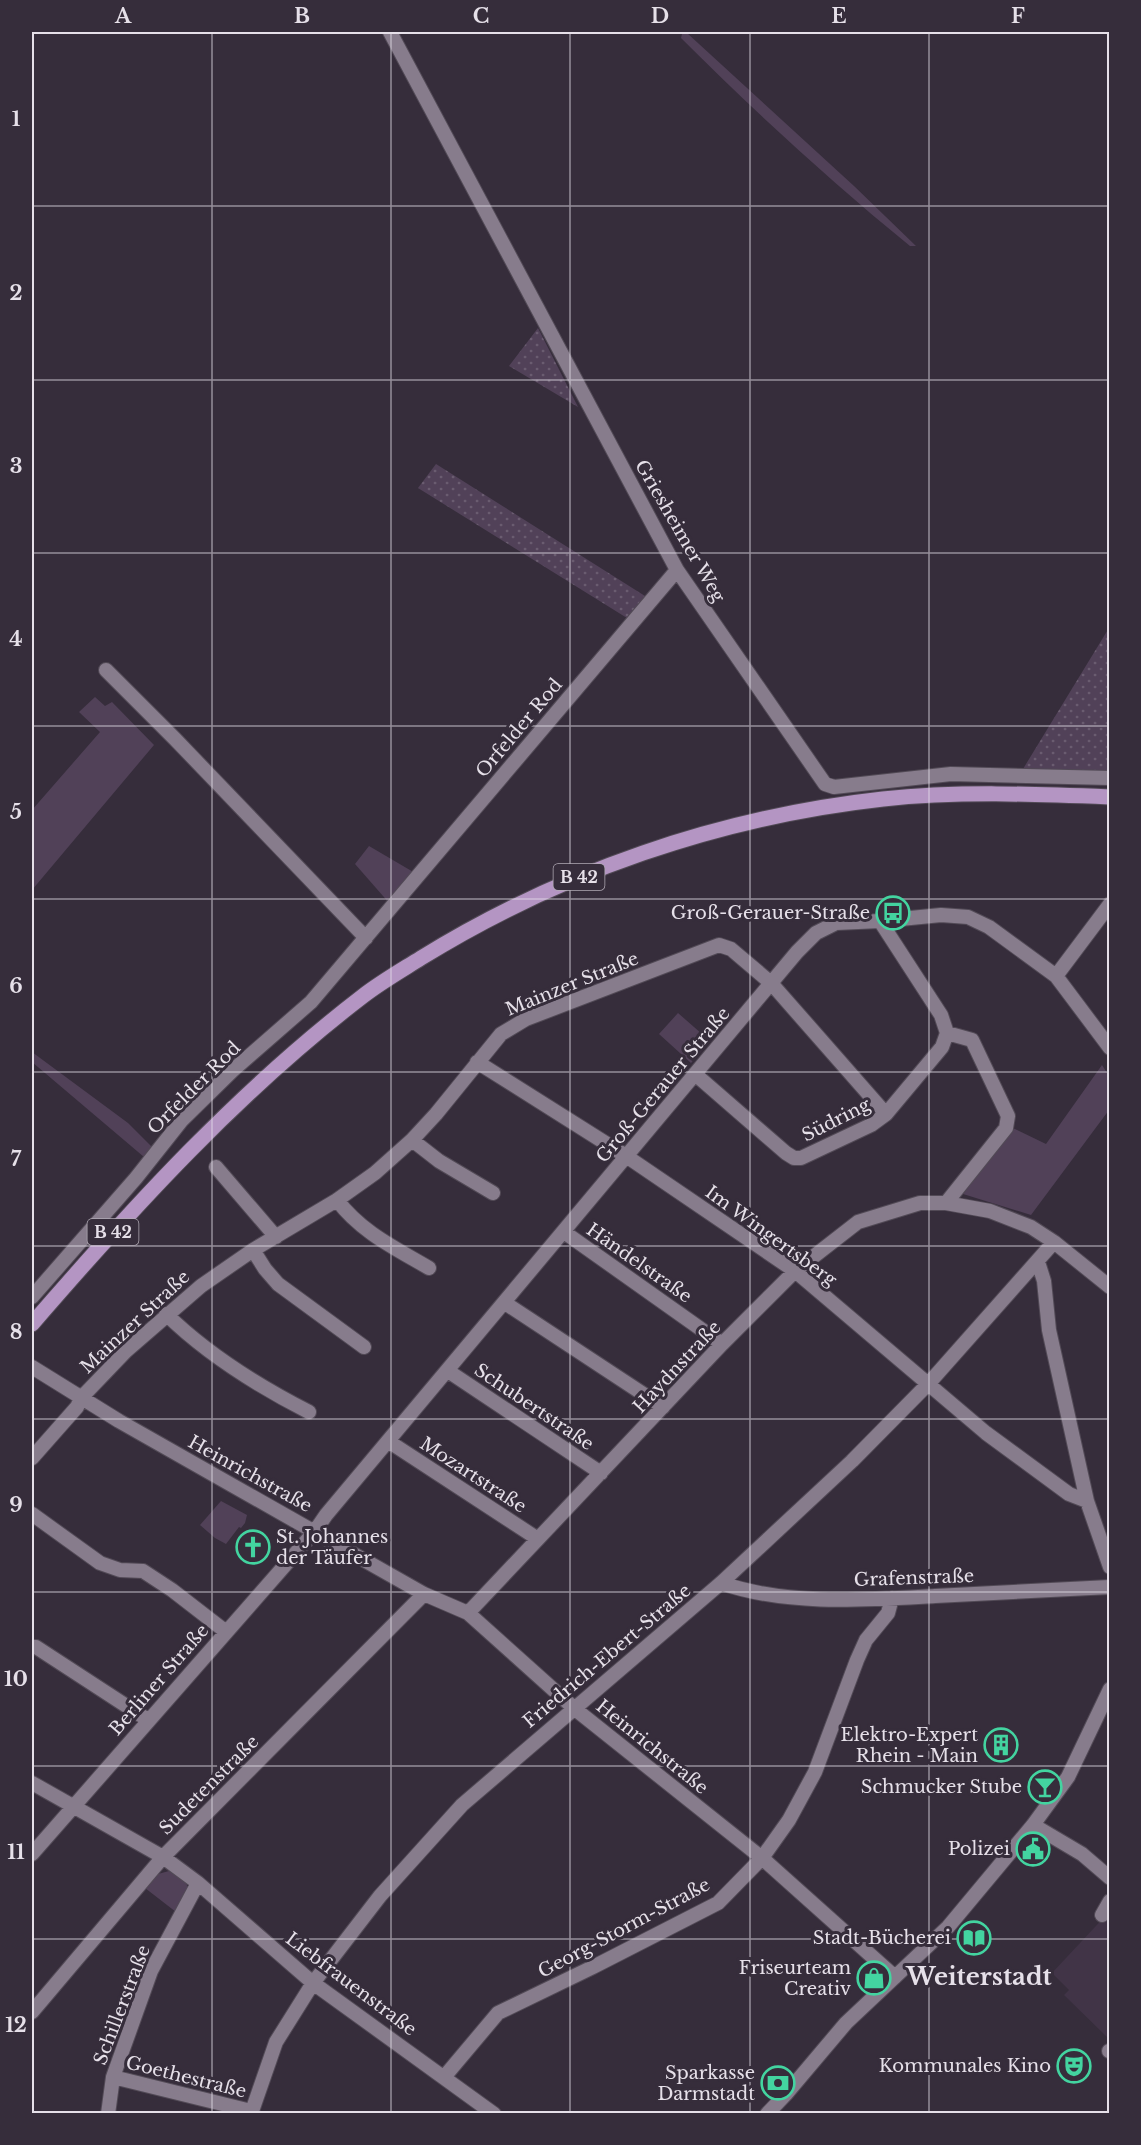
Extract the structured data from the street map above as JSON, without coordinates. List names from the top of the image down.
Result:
{
  "streets": {
    "main road": ["B 42"],
    "street": [
      "Griesheimer Weg",
      "Orfelder Rod",
      "Mainzer Straße",
      "Groß-Gerauer Straße",
      "Südring",
      "Im Wingertsberg",
      "Händelstraße",
      "Haydnstraße",
      "Schubertstraße",
      "Heinrichstraße",
      "Mozartstraße",
      "Grafenstraße",
      "Friedrich-Ebert-Straße",
      "Berliner Straße",
      "Sudetenstraße",
      "Georg-Storm-Straße",
      "Liebfrauenstraße",
      "Schillerstraße",
      "Goethestraße"
    ]
  },
  "crossings": [
    ["Griesheimer Weg", "Orfelder Rod"],
    ["Mainzer Straße", "Groß-Gerauer Straße"],
    ["Mainzer Straße", "Südring"],
    ["Mainzer Straße", "Im Wingertsberg"],
    ["Mainzer Straße", "Heinrichstraße"],
    ["Groß-Gerauer Straße", "Südring"],
    ["Groß-Gerauer Straße", "Im Wingertsberg"],
    ["Groß-Gerauer Straße", "Händelstraße"],
    ["Groß-Gerauer Straße", "Schubertstraße"],
    ["Groß-Gerauer Straße", "Heinrichstraße"],
    ["Groß-Gerauer Straße", "Mozartstraße"],
    ["Groß-Gerauer Straße", "Berliner Straße"],
    ["Im Wingertsberg", "Haydnstraße"],
    ["Im Wingertsberg", "Friedrich-Ebert-Straße"],
    ["Händelstraße", "Haydnstraße"],
    ["Haydnstraße", "Schubertstraße"],
    ["Haydnstraße", "Heinrichstraße"],
    ["Haydnstraße", "Mozartstraße"],
    ["Haydnstraße", "Friedrich-Ebert-Straße"],
    ["Heinrichstraße", "Friedrich-Ebert-Straße"],
    ["Heinrichstraße", "Berliner Straße"],
    ["Heinrichstraße", "Sudetenstraße"],
    ["Heinrichstraße", "Georg-Storm-Straße"],
    ["Grafenstraße", "Friedrich-Ebert-Straße"],
    ["Grafenstraße", "Georg-Storm-Straße"],
    ["Friedrich-Ebert-Straße", "Liebfrauenstraße"],
    ["Friedrich-Ebert-Straße", "Goethestraße"],
    ["Berliner Straße", "Liebfrauenstraße"],
    ["Sudetenstraße", "Liebfrauenstraße"],
    ["Georg-Storm-Straße", "Liebfrauenstraße"],
    ["Liebfrauenstraße", "Schillerstraße"],
    ["Schillerstraße", "Goethestraße"]
  ],
  "districts": ["Weiterstadt"],
  "places": {
    "bus stop": ["Groß-Gerauer-Straße"],
    "church": ["St. Johannes der Täufer"],
    "building": ["Elektro-Expert Rhein - Main"],
    "bar": ["Schmucker Stube"],
    "public building": ["Polizei"],
    "library": ["Stadt-Bücherei"],
    "shop": ["Friseurteam Creativ"],
    "theatre": ["Kommunales Kino"],
    "bank": ["Sparkasse Darmstadt"]
  },
  "grid": {
    "columns": [
      "A",
      "B",
      "C",
      "D",
      "E",
      "F"
    ],
    "rows": [
      "1",
      "2",
      "3",
      "4",
      "5",
      "6",
      "7",
      "8",
      "9",
      "10",
      "11",
      "12"
    ]
  }
}
